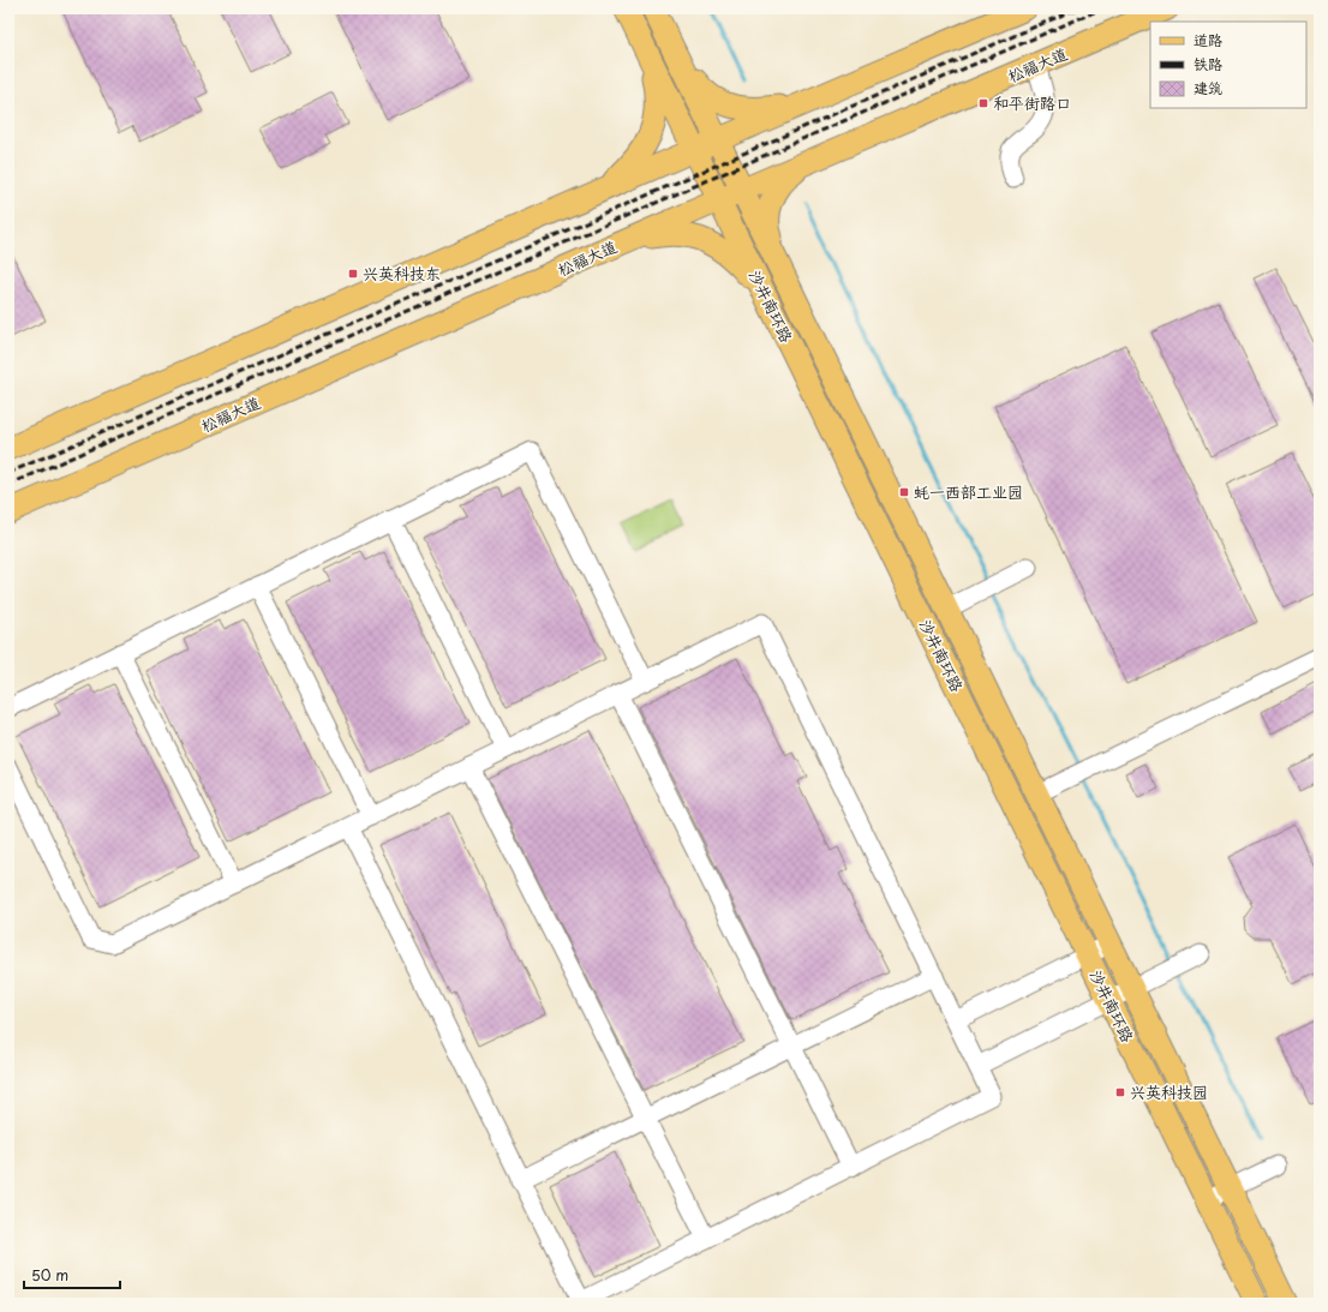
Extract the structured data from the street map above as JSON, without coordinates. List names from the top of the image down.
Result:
{
  "streets": {
    "main road": ["松福大道", "沙井南环路"]
  },
  "crossings": [
    ["松福大道", "沙井南环路"]
  ],
  "places": {
    "transit": [
      "和平街路口",
      "兴英科技东",
      "蚝一西部工业园",
      "兴英科技园"
    ]
  },
  "legend": ["道路", "铁路", "建筑"],
  "scale_bar": "50 m"
}
